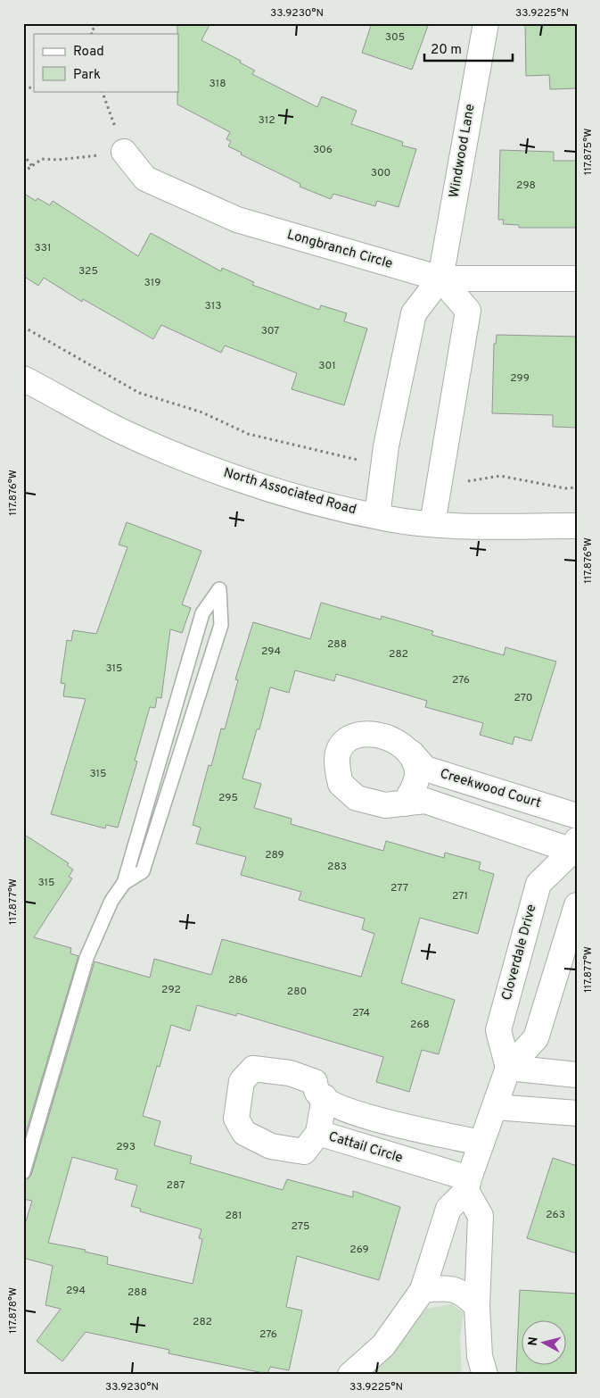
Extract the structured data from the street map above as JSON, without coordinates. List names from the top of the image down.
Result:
{
  "streets": {
    "street": [
      "Windwood Lane",
      "Longbranch Circle",
      "North Associated Road",
      "Creekwood Court",
      "Cloverdale Drive",
      "Cattail Circle"
    ]
  },
  "crossings": [
    ["Windwood Lane", "Longbranch Circle"],
    ["Windwood Lane", "North Associated Road"],
    ["Creekwood Court", "Cloverdale Drive"]
  ],
  "house_numbers": [
    "305",
    "318",
    "312",
    "306",
    "300",
    "298",
    "331",
    "325",
    "319",
    "313",
    "307",
    "301",
    "299",
    "288",
    "294",
    "282",
    "315",
    "276",
    "270",
    "315",
    "295",
    "289",
    "283",
    "315",
    "277",
    "271",
    "286",
    "292",
    "280",
    "274",
    "268",
    "293",
    "287",
    "263",
    "281",
    "275",
    "269",
    "294",
    "288",
    "282",
    "276"
  ],
  "legend": ["Road", "Park"],
  "scale_bar": "20 m",
  "north": "left",
  "coordinates": [
    "33.9230°N",
    "33.9225°N",
    "117.875°W",
    "117.876°W",
    "117.877°W",
    "117.878°W"
  ]
}
